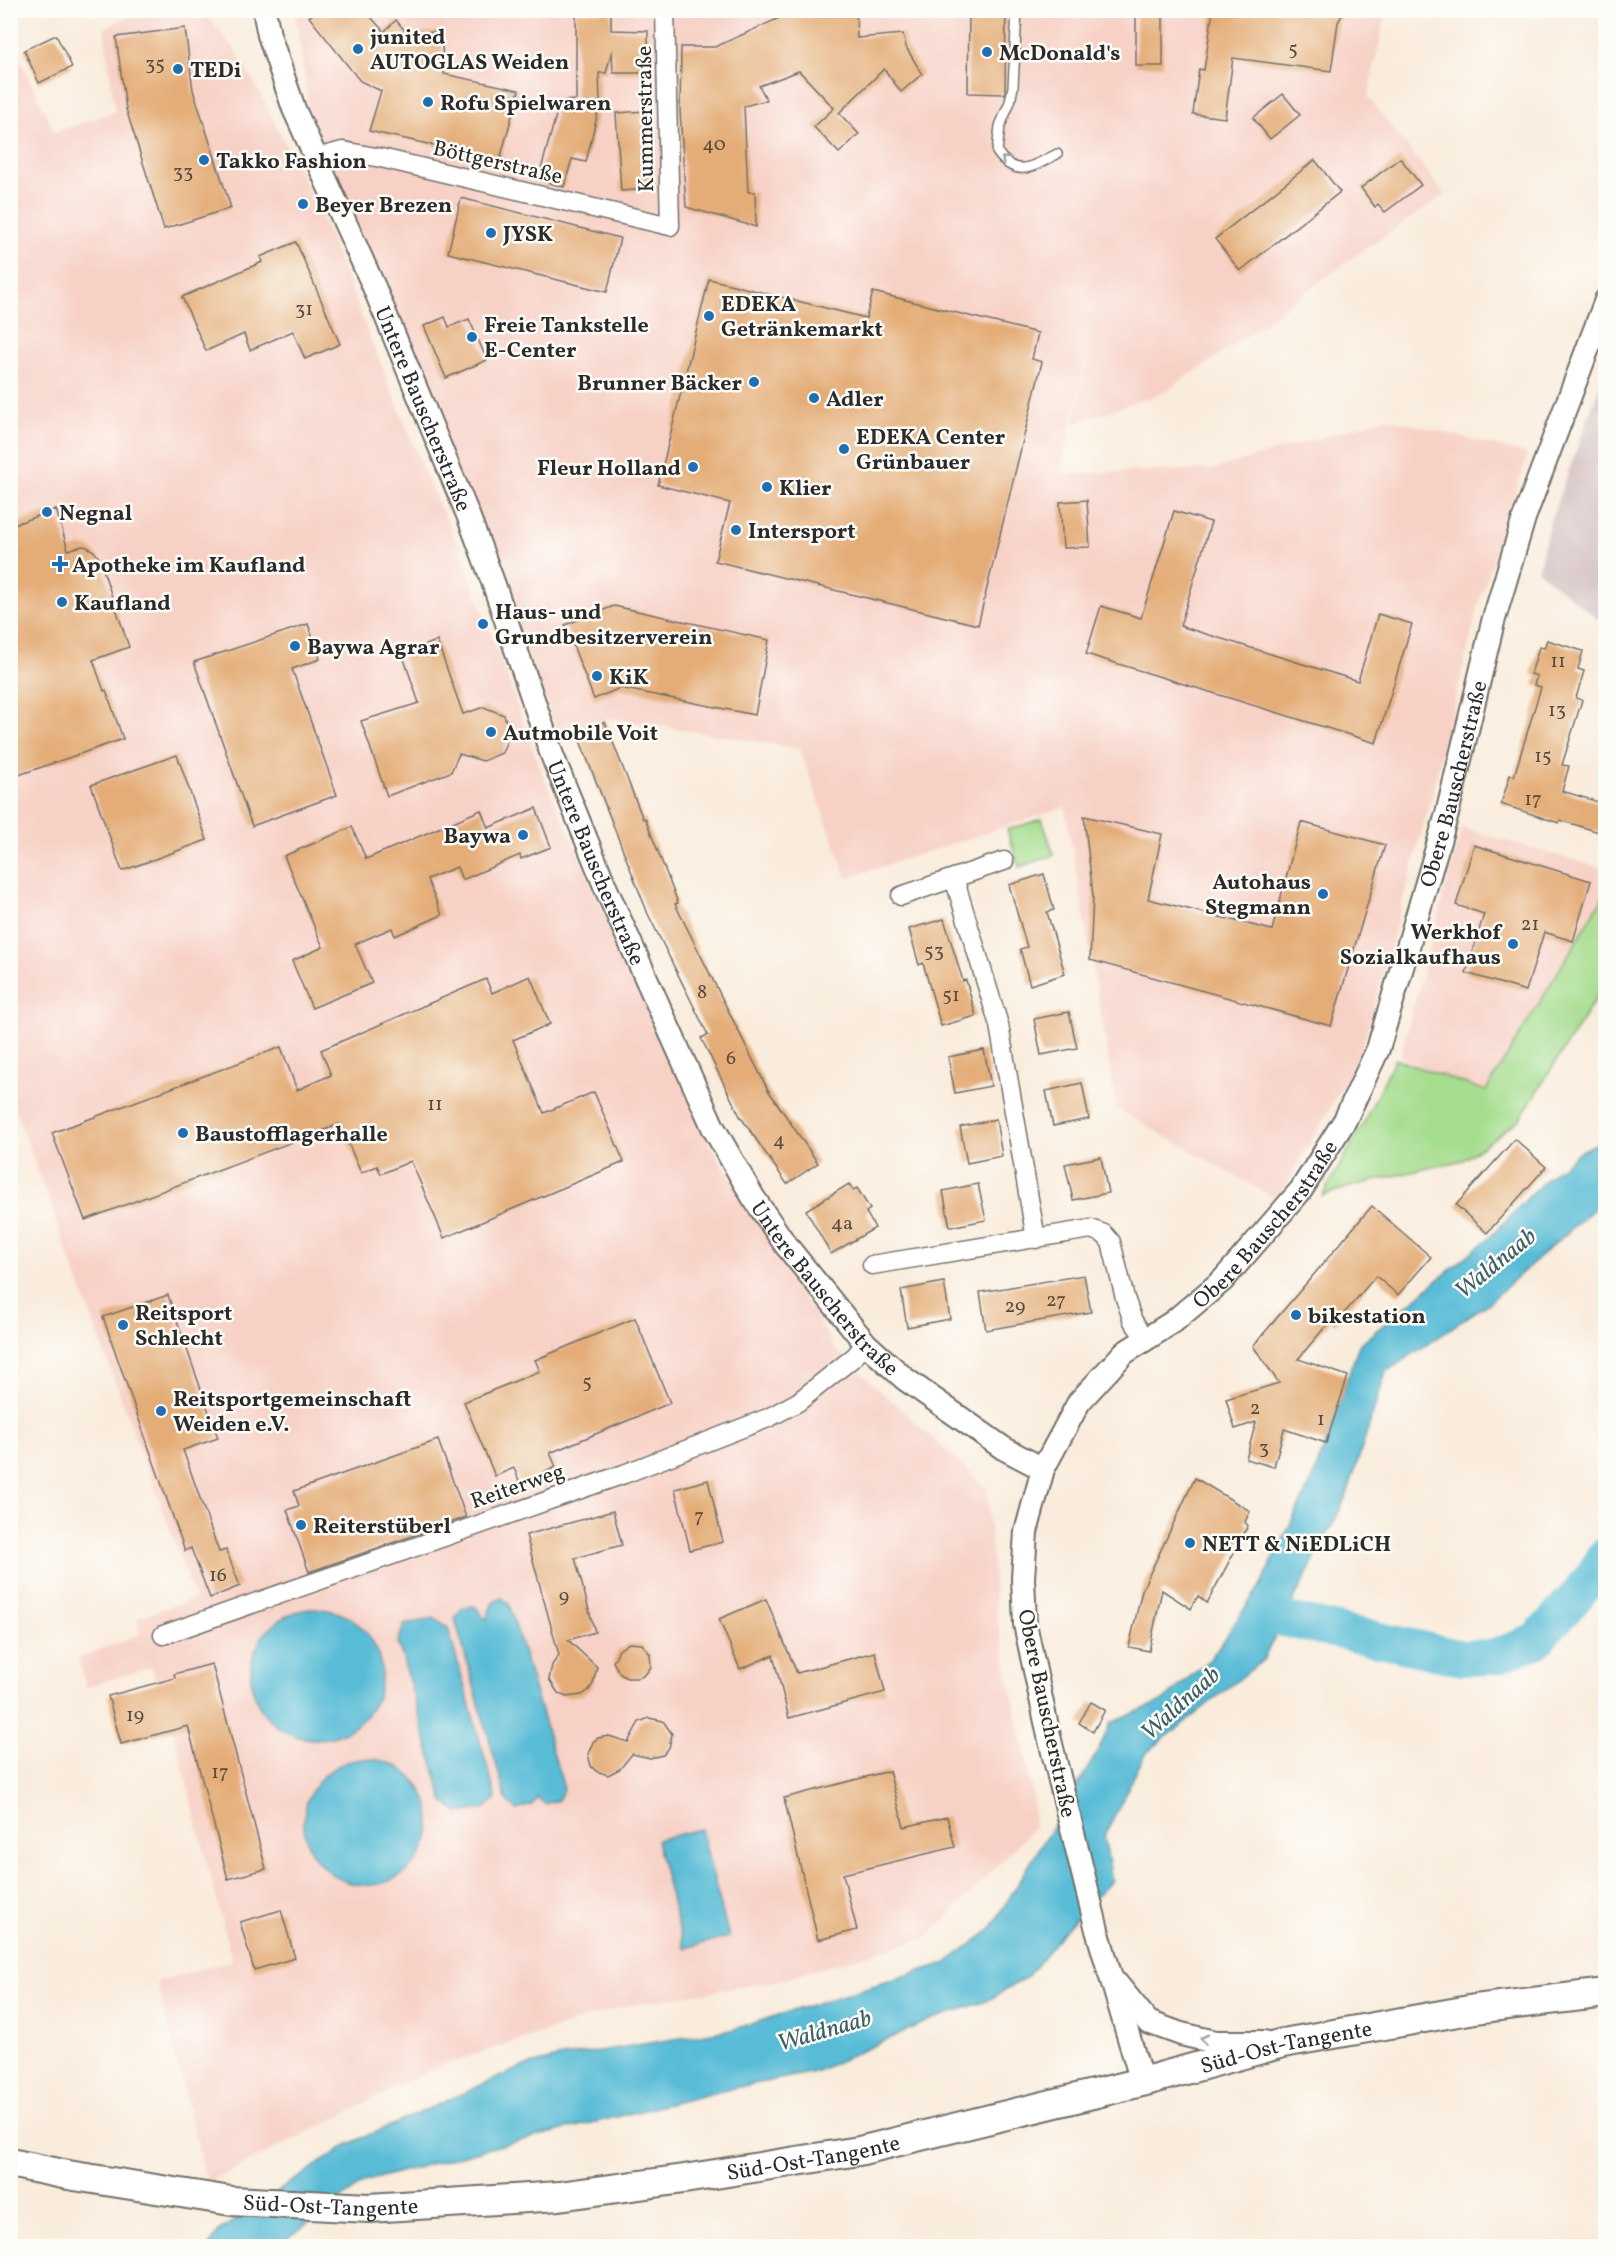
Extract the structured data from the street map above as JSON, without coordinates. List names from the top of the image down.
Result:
{
  "streets": {
    "main road": ["Süd-Ost-Tangente"],
    "street": [
      "Kummerstraße",
      "Böttgerstraße",
      "Untere Bauscherstraße",
      "Obere Bauscherstraße",
      "Reiterweg"
    ]
  },
  "crossings": [
    ["Kummerstraße", "Böttgerstraße"],
    ["Böttgerstraße", "Untere Bauscherstraße"],
    ["Untere Bauscherstraße", "Obere Bauscherstraße"],
    ["Untere Bauscherstraße", "Reiterweg"],
    ["Obere Bauscherstraße", "Süd-Ost-Tangente"]
  ],
  "water": ["Waldnaab"],
  "places": {
    "other": [
      "junited AUTOGLAS Weiden",
      "McDonald's",
      "TEDi",
      "Rofu Spielwaren",
      "Takko Fashion",
      "Beyer Brezen",
      "JYSK",
      "EDEKA Getränkemarkt",
      "Freie Tankstelle E-Center",
      "Brunner Bäcker",
      "Adler",
      "EDEKA Center Grünbauer",
      "Fleur Holland",
      "Klier",
      "Negnal",
      "Intersport",
      "Kaufland",
      "Haus- und Grundbesitzerverein",
      "Baywa Agrar",
      "KiK",
      "Autmobile Voit",
      "Baywa",
      "Autohaus Stegmann",
      "Werkhof Sozialkaufhaus",
      "Baustofflagerhalle",
      "bikestation",
      "Reitsport Schlecht",
      "Reitsportgemeinschaft Weiden e.V.",
      "Reiterstüberl",
      "NETT & NiEDLiCH"
    ],
    "health": ["Apotheke im Kaufland"]
  },
  "house_numbers": [
    "5",
    "35",
    "40",
    "33",
    "31",
    "11",
    "13",
    "15",
    "17",
    "21",
    "53",
    "8",
    "51",
    "6",
    "11",
    "4",
    "4a",
    "27",
    "29",
    "5",
    "2",
    "1",
    "3",
    "7",
    "16",
    "9",
    "19",
    "17"
  ]
}
